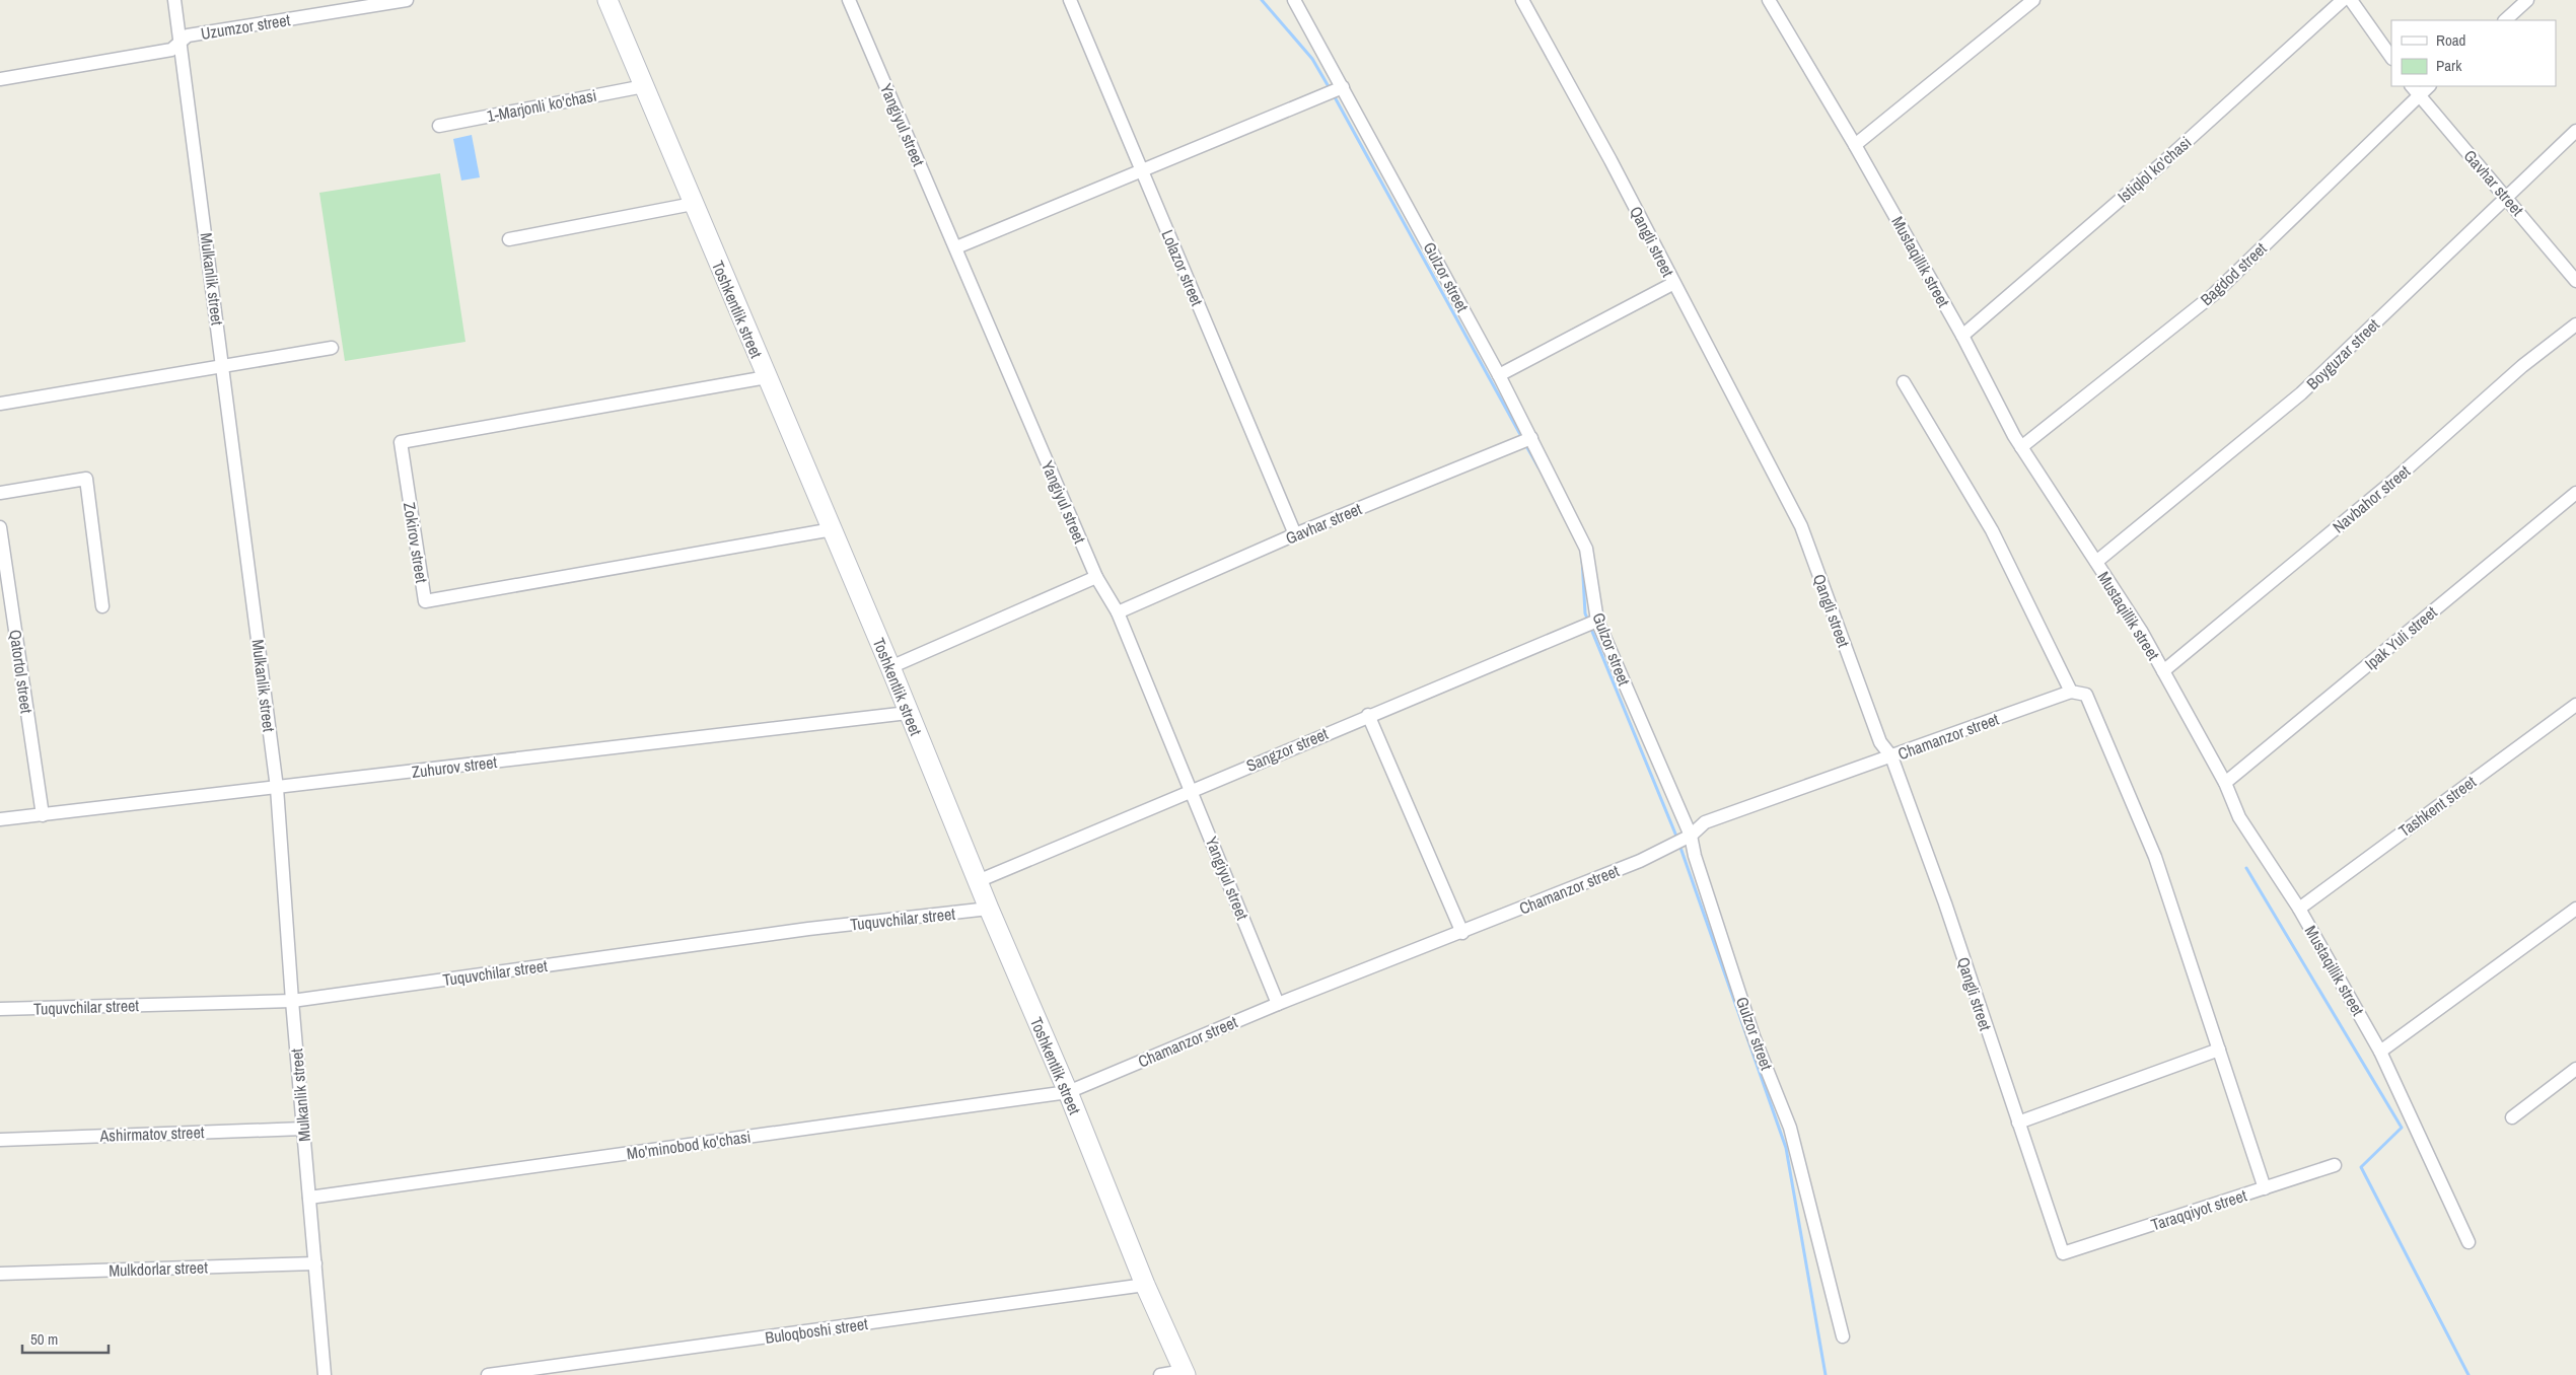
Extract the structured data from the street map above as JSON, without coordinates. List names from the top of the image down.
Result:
{
  "streets": {
    "main road": ["Toshkentlik street"],
    "street": [
      "Uzumzor street",
      "1-Marjonli ko'chasi",
      "Yangiyul street",
      "Istiqlol ko'chasi",
      "Gavhar street",
      "Qangli street",
      "Mustaqillik street",
      "Lolazor street",
      "Bagdod street",
      "Gulzor street",
      "Mulkanlik street",
      "Boyguzar street",
      "Navbahor street",
      "Zokirov street",
      "Ipak Yuli street",
      "Qatortol street",
      "Chamanzor street",
      "Sangzor street",
      "Zuhurov street",
      "Tashkent street",
      "Tuquvchilar street",
      "Ashirmatov street",
      "Mo'minobod ko'chasi",
      "Taraqqiyot street",
      "Mulkdorlar street",
      "Buloqboshi street"
    ]
  },
  "crossings": [
    ["Uzumzor street", "Mulkanlik street"],
    ["1-Marjonli ko'chasi", "Toshkentlik street"],
    ["Yangiyul street", "Gavhar street"],
    ["Yangiyul street", "Chamanzor street"],
    ["Yangiyul street", "Sangzor street"],
    ["Istiqlol ko'chasi", "Mustaqillik street"],
    ["Gavhar street", "Lolazor street"],
    ["Gavhar street", "Bagdod street"],
    ["Gavhar street", "Gulzor street"],
    ["Gavhar street", "Boyguzar street"],
    ["Qangli street", "Chamanzor street"],
    ["Qangli street", "Taraqqiyot street"],
    ["Mustaqillik street", "Bagdod street"],
    ["Mustaqillik street", "Boyguzar street"],
    ["Mustaqillik street", "Navbahor street"],
    ["Mustaqillik street", "Ipak Yuli street"],
    ["Mustaqillik street", "Tashkent street"],
    ["Gulzor street", "Chamanzor street"],
    ["Gulzor street", "Sangzor street"],
    ["Mulkanlik street", "Zuhurov street"],
    ["Mulkanlik street", "Tuquvchilar street"],
    ["Mulkanlik street", "Ashirmatov street"],
    ["Mulkanlik street", "Mo'minobod ko'chasi"],
    ["Mulkanlik street", "Mulkdorlar street"],
    ["Toshkentlik street", "Zokirov street"],
    ["Toshkentlik street", "Chamanzor street"],
    ["Toshkentlik street", "Sangzor street"],
    ["Toshkentlik street", "Zuhurov street"],
    ["Toshkentlik street", "Tuquvchilar street"],
    ["Toshkentlik street", "Mo'minobod ko'chasi"],
    ["Toshkentlik street", "Buloqboshi street"],
    ["Qatortol street", "Zuhurov street"],
    ["Chamanzor street", "Mo'minobod ko'chasi"]
  ],
  "legend": ["Road", "Park"],
  "scale_bar": "50 m"
}
